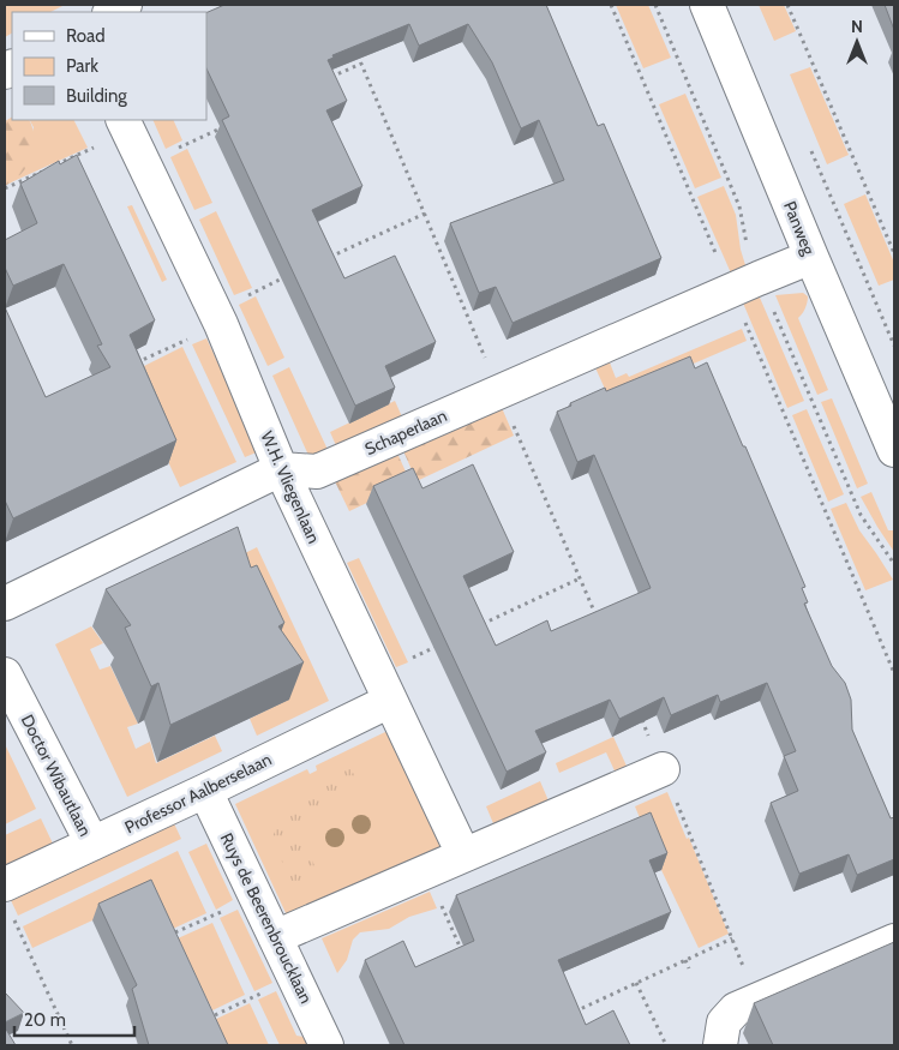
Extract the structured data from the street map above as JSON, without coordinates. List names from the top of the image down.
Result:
{
  "streets": {
    "street": [
      "Panweg",
      "Schaperlaan",
      "W.H. Vliegenlaan",
      "Doctor Wibautlaan",
      "Professor Aalberselaan",
      "Ruys de Beerenbroucklaan"
    ]
  },
  "crossings": [
    ["Panweg", "Schaperlaan"],
    ["Schaperlaan", "W.H. Vliegenlaan"],
    ["W.H. Vliegenlaan", "Professor Aalberselaan"],
    ["Doctor Wibautlaan", "Professor Aalberselaan"],
    ["Professor Aalberselaan", "Ruys de Beerenbroucklaan"]
  ],
  "legend": ["Road", "Park", "Building"],
  "scale_bar": "20 m",
  "north": "top"
}
